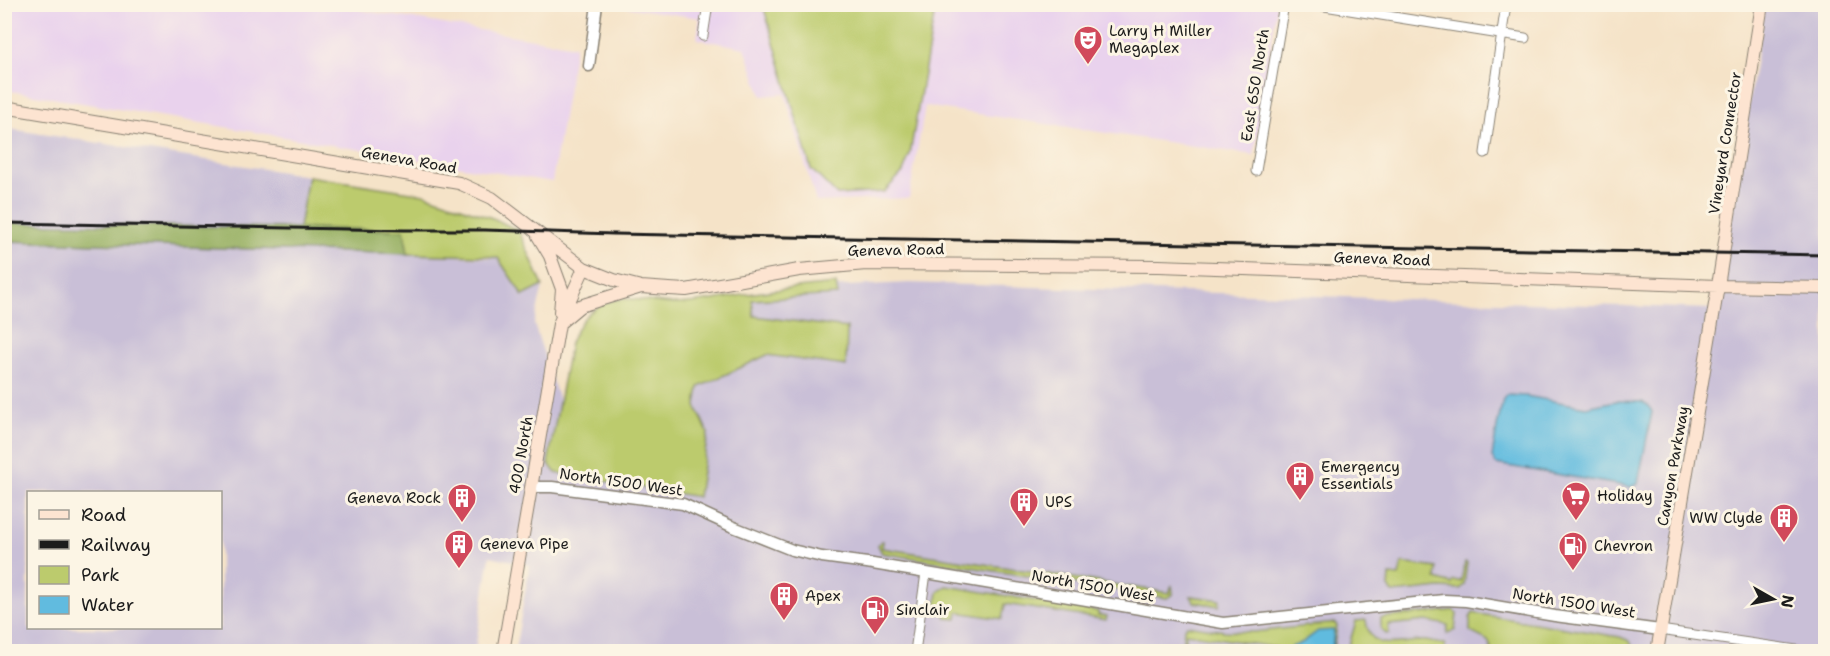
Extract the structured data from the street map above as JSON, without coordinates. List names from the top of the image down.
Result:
{
  "streets": {
    "main road": [
      "Vineyard Connector",
      "Geneva Road",
      "400 North",
      "Canyon Parkway"
    ],
    "street": ["East 650 North", "North 1500 West"]
  },
  "crossings": [
    ["Vineyard Connector", "Geneva Road"],
    ["Vineyard Connector", "Canyon Parkway"],
    ["Geneva Road", "400 North"],
    ["Geneva Road", "Canyon Parkway"],
    ["400 North", "North 1500 West"],
    ["Canyon Parkway", "North 1500 West"]
  ],
  "places": {
    "theatre": ["Larry H Miller Megaplex"],
    "building": [
      "Emergency Essentials",
      "Geneva Rock",
      "UPS",
      "WW Clyde",
      "Geneva Pipe",
      "Apex"
    ],
    "supermarket": ["Holiday"],
    "fuel station": ["Chevron", "Sinclair"]
  },
  "legend": [
    "Road",
    "Railway",
    "Park",
    "Water"
  ],
  "north": "right"
}
